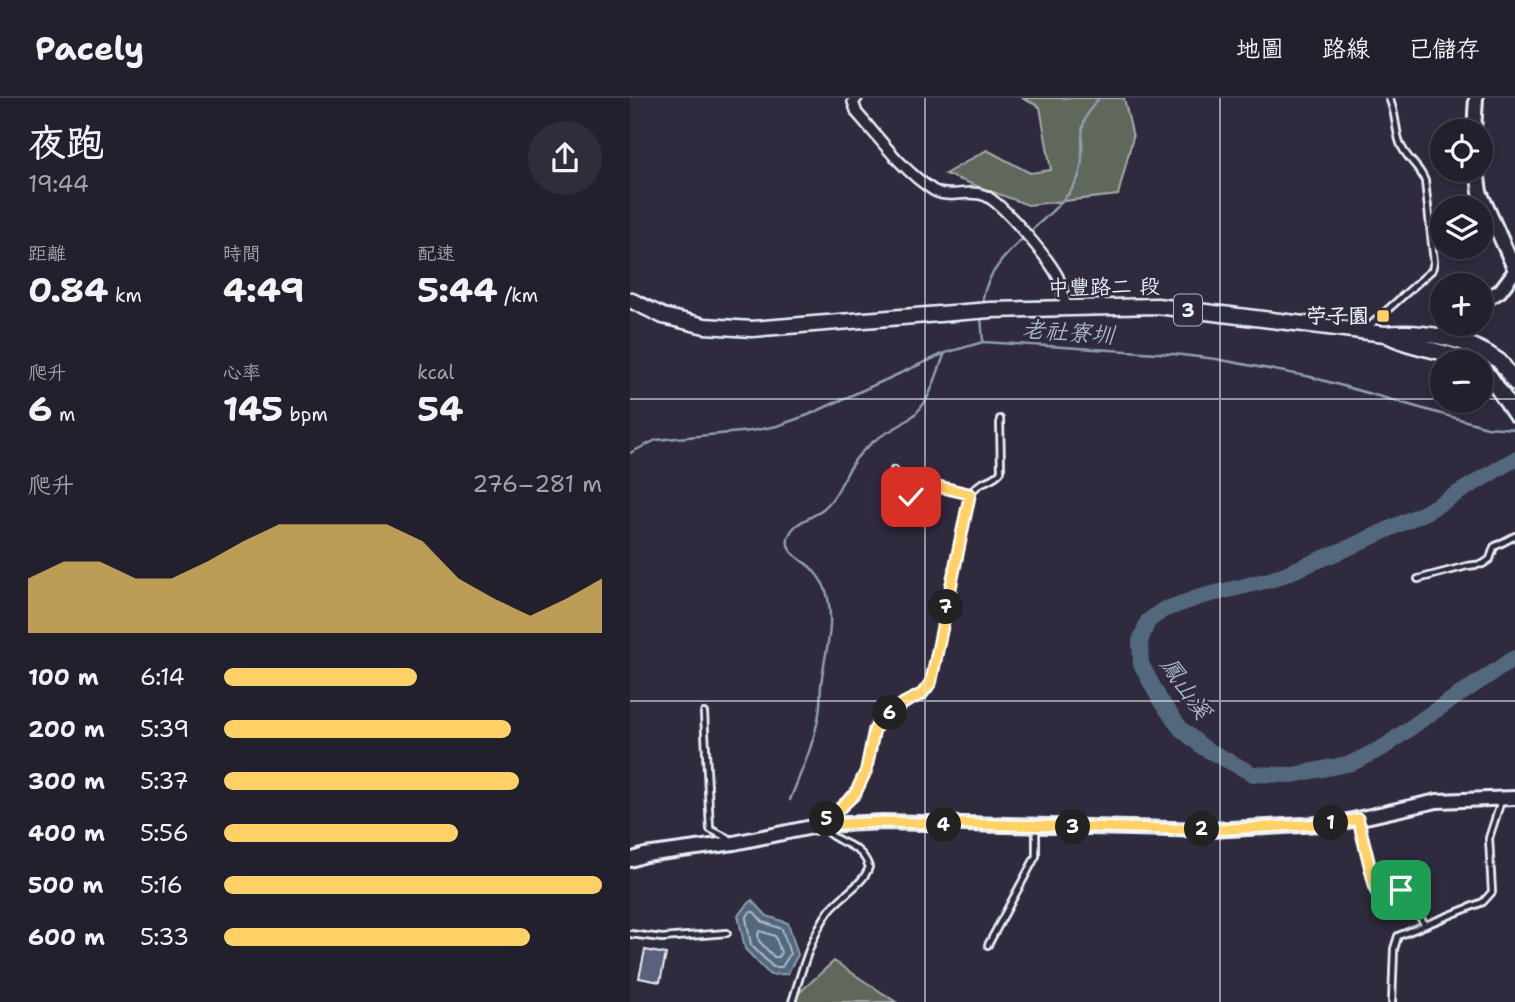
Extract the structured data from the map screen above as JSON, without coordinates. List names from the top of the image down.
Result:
{
  "streets": {
    "main road": ["中豐路二 段", "3"]
  },
  "water": ["老社寮圳", "鳳山溪"],
  "places": {
    "transit": ["苧子園"]
  },
  "page": {
    "header": "Pacely",
    "nav": ["地圖", "路線", "已儲存"],
    "heading": ["夜跑", "19:44"],
    "map_buttons": ["+", "−"],
    "stats": [
      ["距離", "0.84 km"],
      ["時間", "4:49"],
      ["配速", "5:44 /km"],
      ["爬升", "6 m"],
      ["心率", "145 bpm"],
      ["kcal", "54"]
    ],
    "chart": ["爬升", "276–281 m"],
    "pins": [
      "7",
      "6",
      "5",
      "1",
      "4",
      "3",
      "2"
    ],
    "list": [
      {
        "name": "100 m",
        "note": "6:14"
      },
      {
        "name": "200 m",
        "note": "5:39"
      },
      {
        "name": "300 m",
        "note": "5:37"
      },
      {
        "name": "400 m",
        "note": "5:56"
      },
      {
        "name": "500 m",
        "note": "5:16"
      },
      {
        "name": "600 m",
        "note": "5:33"
      }
    ]
  }
}
